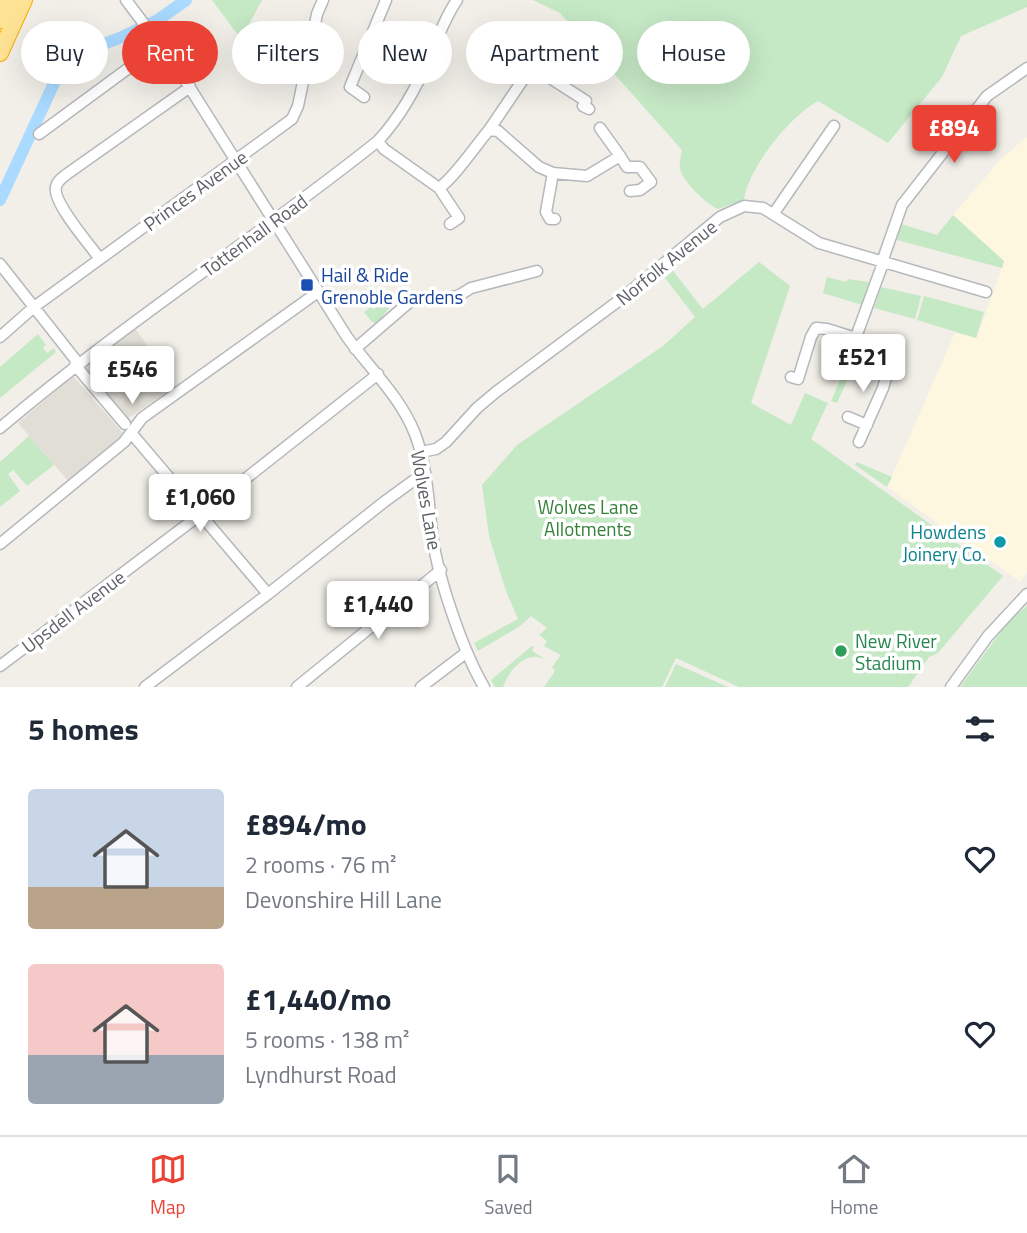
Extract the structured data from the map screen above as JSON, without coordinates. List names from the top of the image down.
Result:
{
  "streets": {
    "street": [
      "Princes Avenue",
      "Tottenhall Road",
      "Norfolk Avenue",
      "Wolves Lane",
      "Upsdell Avenue"
    ]
  },
  "crossings": [
    ["Princes Avenue", "Wolves Lane"],
    ["Tottenhall Road", "Wolves Lane"],
    ["Norfolk Avenue", "Wolves Lane"],
    ["Wolves Lane", "Upsdell Avenue"]
  ],
  "parks": ["Wolves Lane Allotments"],
  "places": {
    "transit": ["Hail & Ride Grenoble Gardens"],
    "other": ["Howdens Joinery Co.", "New River Stadium"]
  },
  "page": {
    "chip": [
      "Buy",
      "Rent",
      "Filters",
      "New",
      "Apartment",
      "House"
    ],
    "price": [
      "£894",
      "£521",
      "£546",
      "£1,060",
      "£1,440"
    ],
    "heading": "5 homes",
    "list": [
      {
        "name": "£894/mo",
        "note": "2 rooms · 76 m² · Devonshire Hill Lane"
      },
      {
        "name": "£1,440/mo",
        "note": "5 rooms · 138 m² · Lyndhurst Road"
      }
    ],
    "tabs": ["Map", "Saved", "Home"]
  }
}
